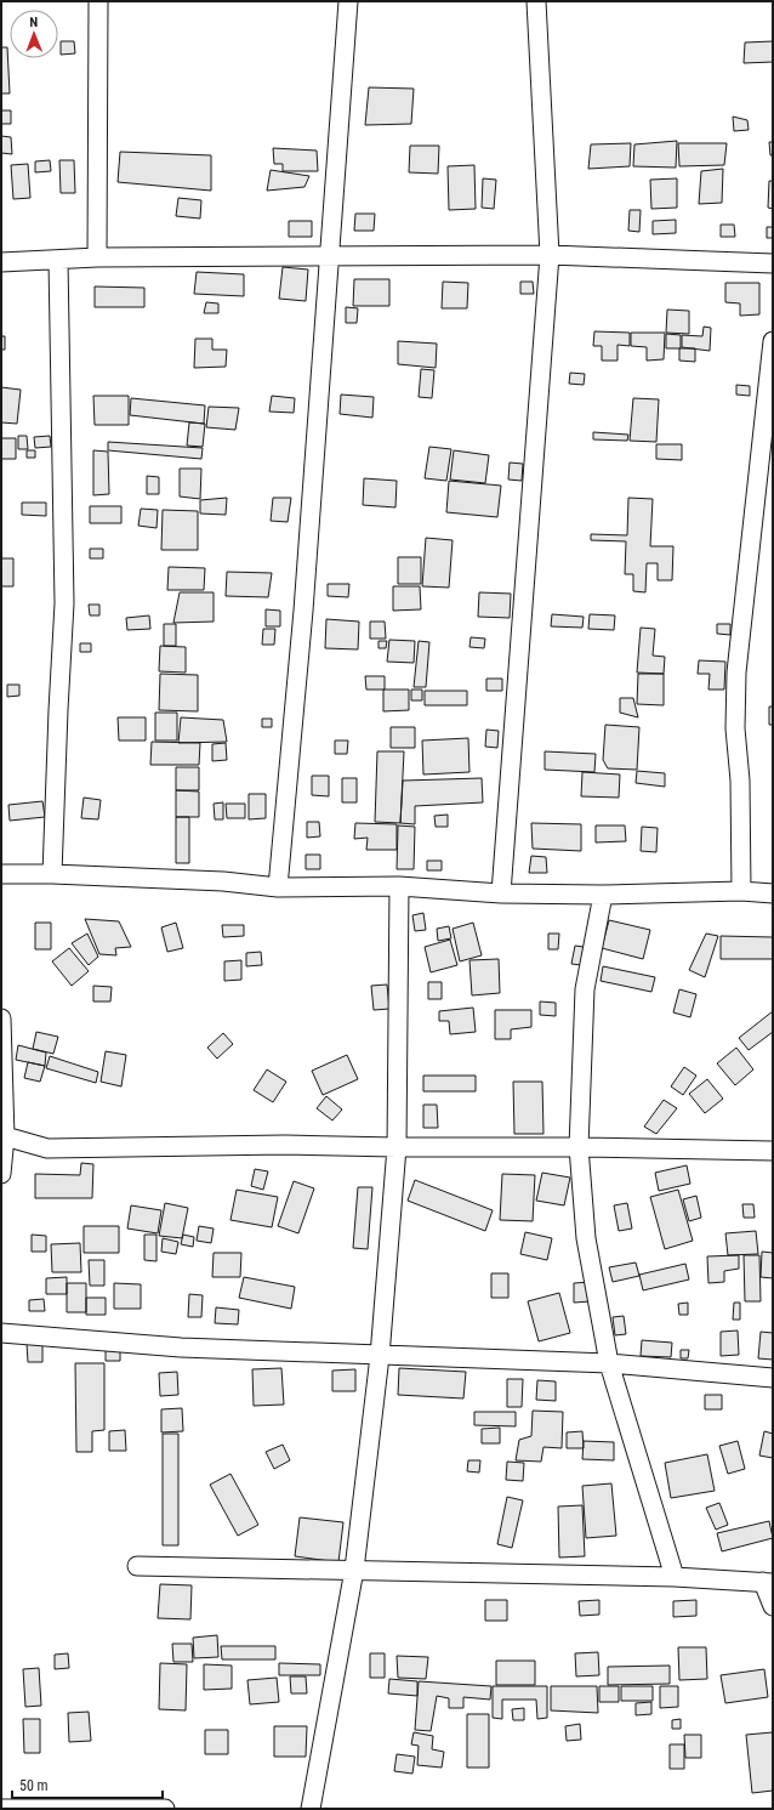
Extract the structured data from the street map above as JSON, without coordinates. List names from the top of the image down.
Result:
{
  "scale_bar": "50 m",
  "north": "top"
}
